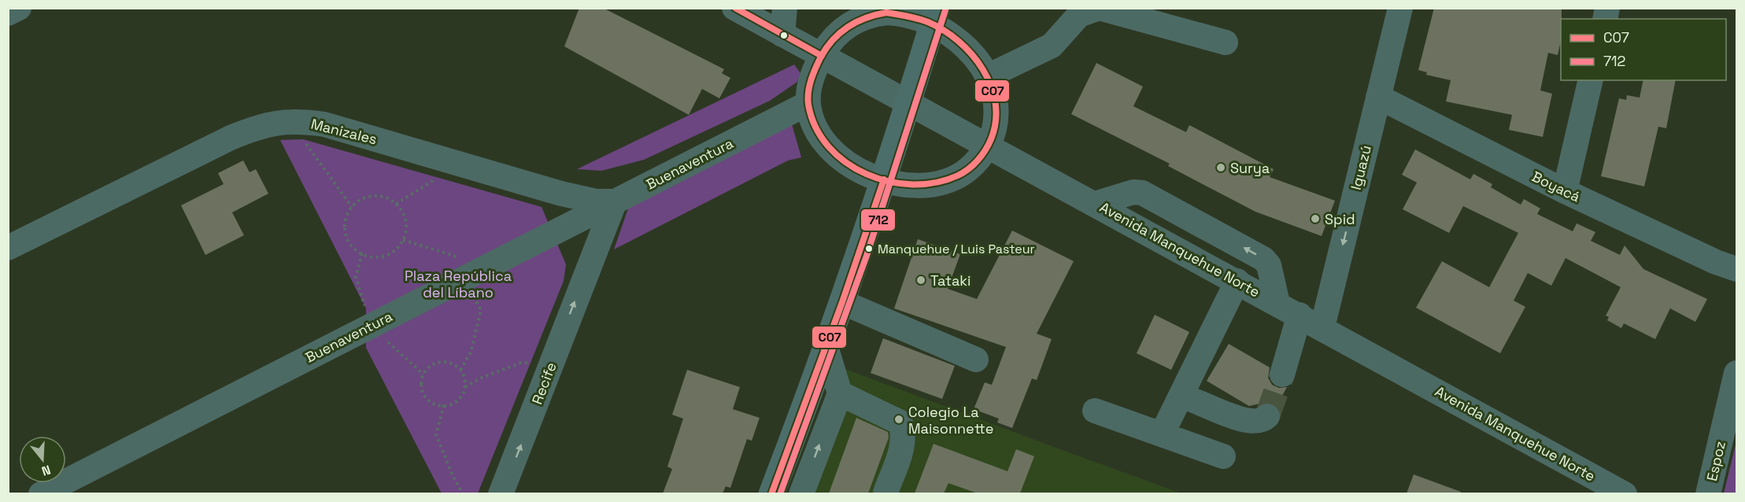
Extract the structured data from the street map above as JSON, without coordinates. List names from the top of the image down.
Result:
{
  "streets": {
    "street": [
      "Manizales",
      "Buenaventura",
      "Iguazú",
      "Boyacá",
      "Avenida Manquehue Norte",
      "Recife",
      "Espoz"
    ]
  },
  "crossings": [
    ["Manizales", "Buenaventura"],
    ["Manizales", "Recife"],
    ["Buenaventura", "Recife"],
    ["Iguazú", "Boyacá"],
    ["Iguazú", "Avenida Manquehue Norte"]
  ],
  "one_way": ["Recife"],
  "parks": ["Plaza República del Líbano"],
  "places": [
    "Surya",
    "Spid",
    "Manquehue / Luis Pasteur",
    "Tataki",
    "Colegio La Maisonnette"
  ],
  "lines": ["transit line C07", "transit line 712"],
  "legend": ["C07", "712"],
  "north": "bottom"
}
